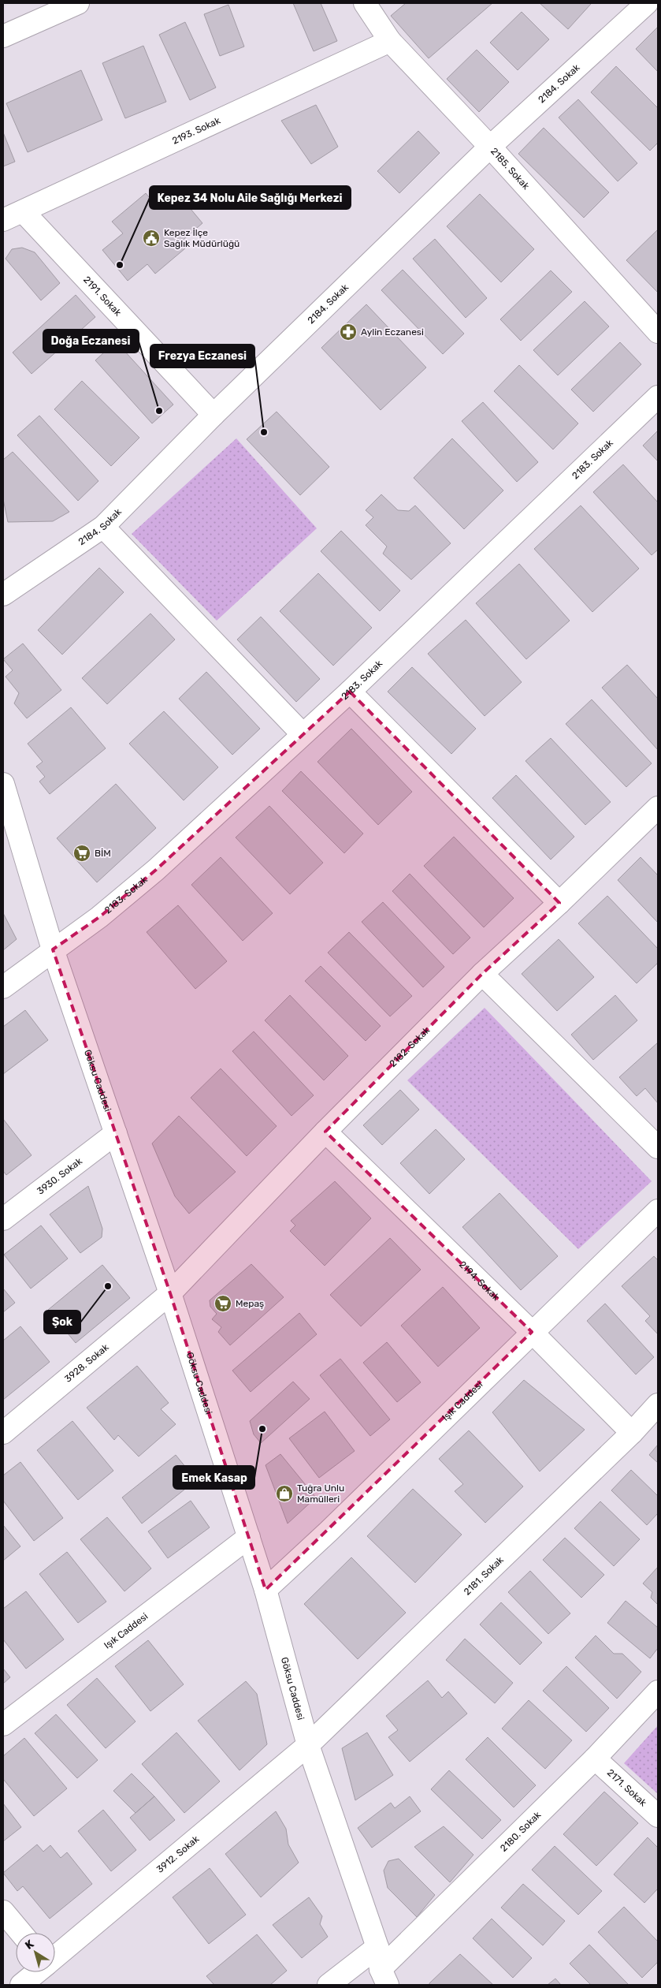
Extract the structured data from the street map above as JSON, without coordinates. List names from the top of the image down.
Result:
{
  "streets": {
    "street": [
      "2184. Sokak",
      "2193. Sokak",
      "2185. Sokak",
      "2191. Sokak",
      "2183. Sokak",
      "2182. Sokak",
      "Göksu Caddesi",
      "3930. Sokak",
      "2194. Sokak",
      "3928. Sokak",
      "Işık Caddesi",
      "2181. Sokak",
      "2171. Sokak",
      "2180. Sokak",
      "3912. Sokak"
    ]
  },
  "crossings": [
    ["2184. Sokak", "2185. Sokak"],
    ["2184. Sokak", "2191. Sokak"],
    ["2193. Sokak", "2185. Sokak"],
    ["2193. Sokak", "2191. Sokak"],
    ["2183. Sokak", "Göksu Caddesi"],
    ["2182. Sokak", "Göksu Caddesi"],
    ["2182. Sokak", "2194. Sokak"],
    ["2182. Sokak", "3928. Sokak"],
    ["Göksu Caddesi", "3930. Sokak"],
    ["Göksu Caddesi", "3928. Sokak"],
    ["Göksu Caddesi", "Işık Caddesi"],
    ["Göksu Caddesi", "2181. Sokak"],
    ["Göksu Caddesi", "2180. Sokak"],
    ["Göksu Caddesi", "3912. Sokak"],
    ["2194. Sokak", "Işık Caddesi"],
    ["2194. Sokak", "2181. Sokak"],
    ["2181. Sokak", "3912. Sokak"],
    ["2171. Sokak", "2180. Sokak"]
  ],
  "places": {
    "public building": ["Kepez İlçe Sağlık Müdürlüğü"],
    "other": [
      "Kepez 34 Nolu Aile Sağlığı Merkezi",
      "Doğa Eczanesi",
      "Frezya Eczanesi",
      "Şok",
      "Emek Kasap"
    ],
    "pharmacy": ["Aylin Eczanesi"],
    "supermarket": ["BİM", "Mepaş"],
    "shop": ["Tuğra Unlu Mamülleri"]
  },
  "north": "top left"
}
